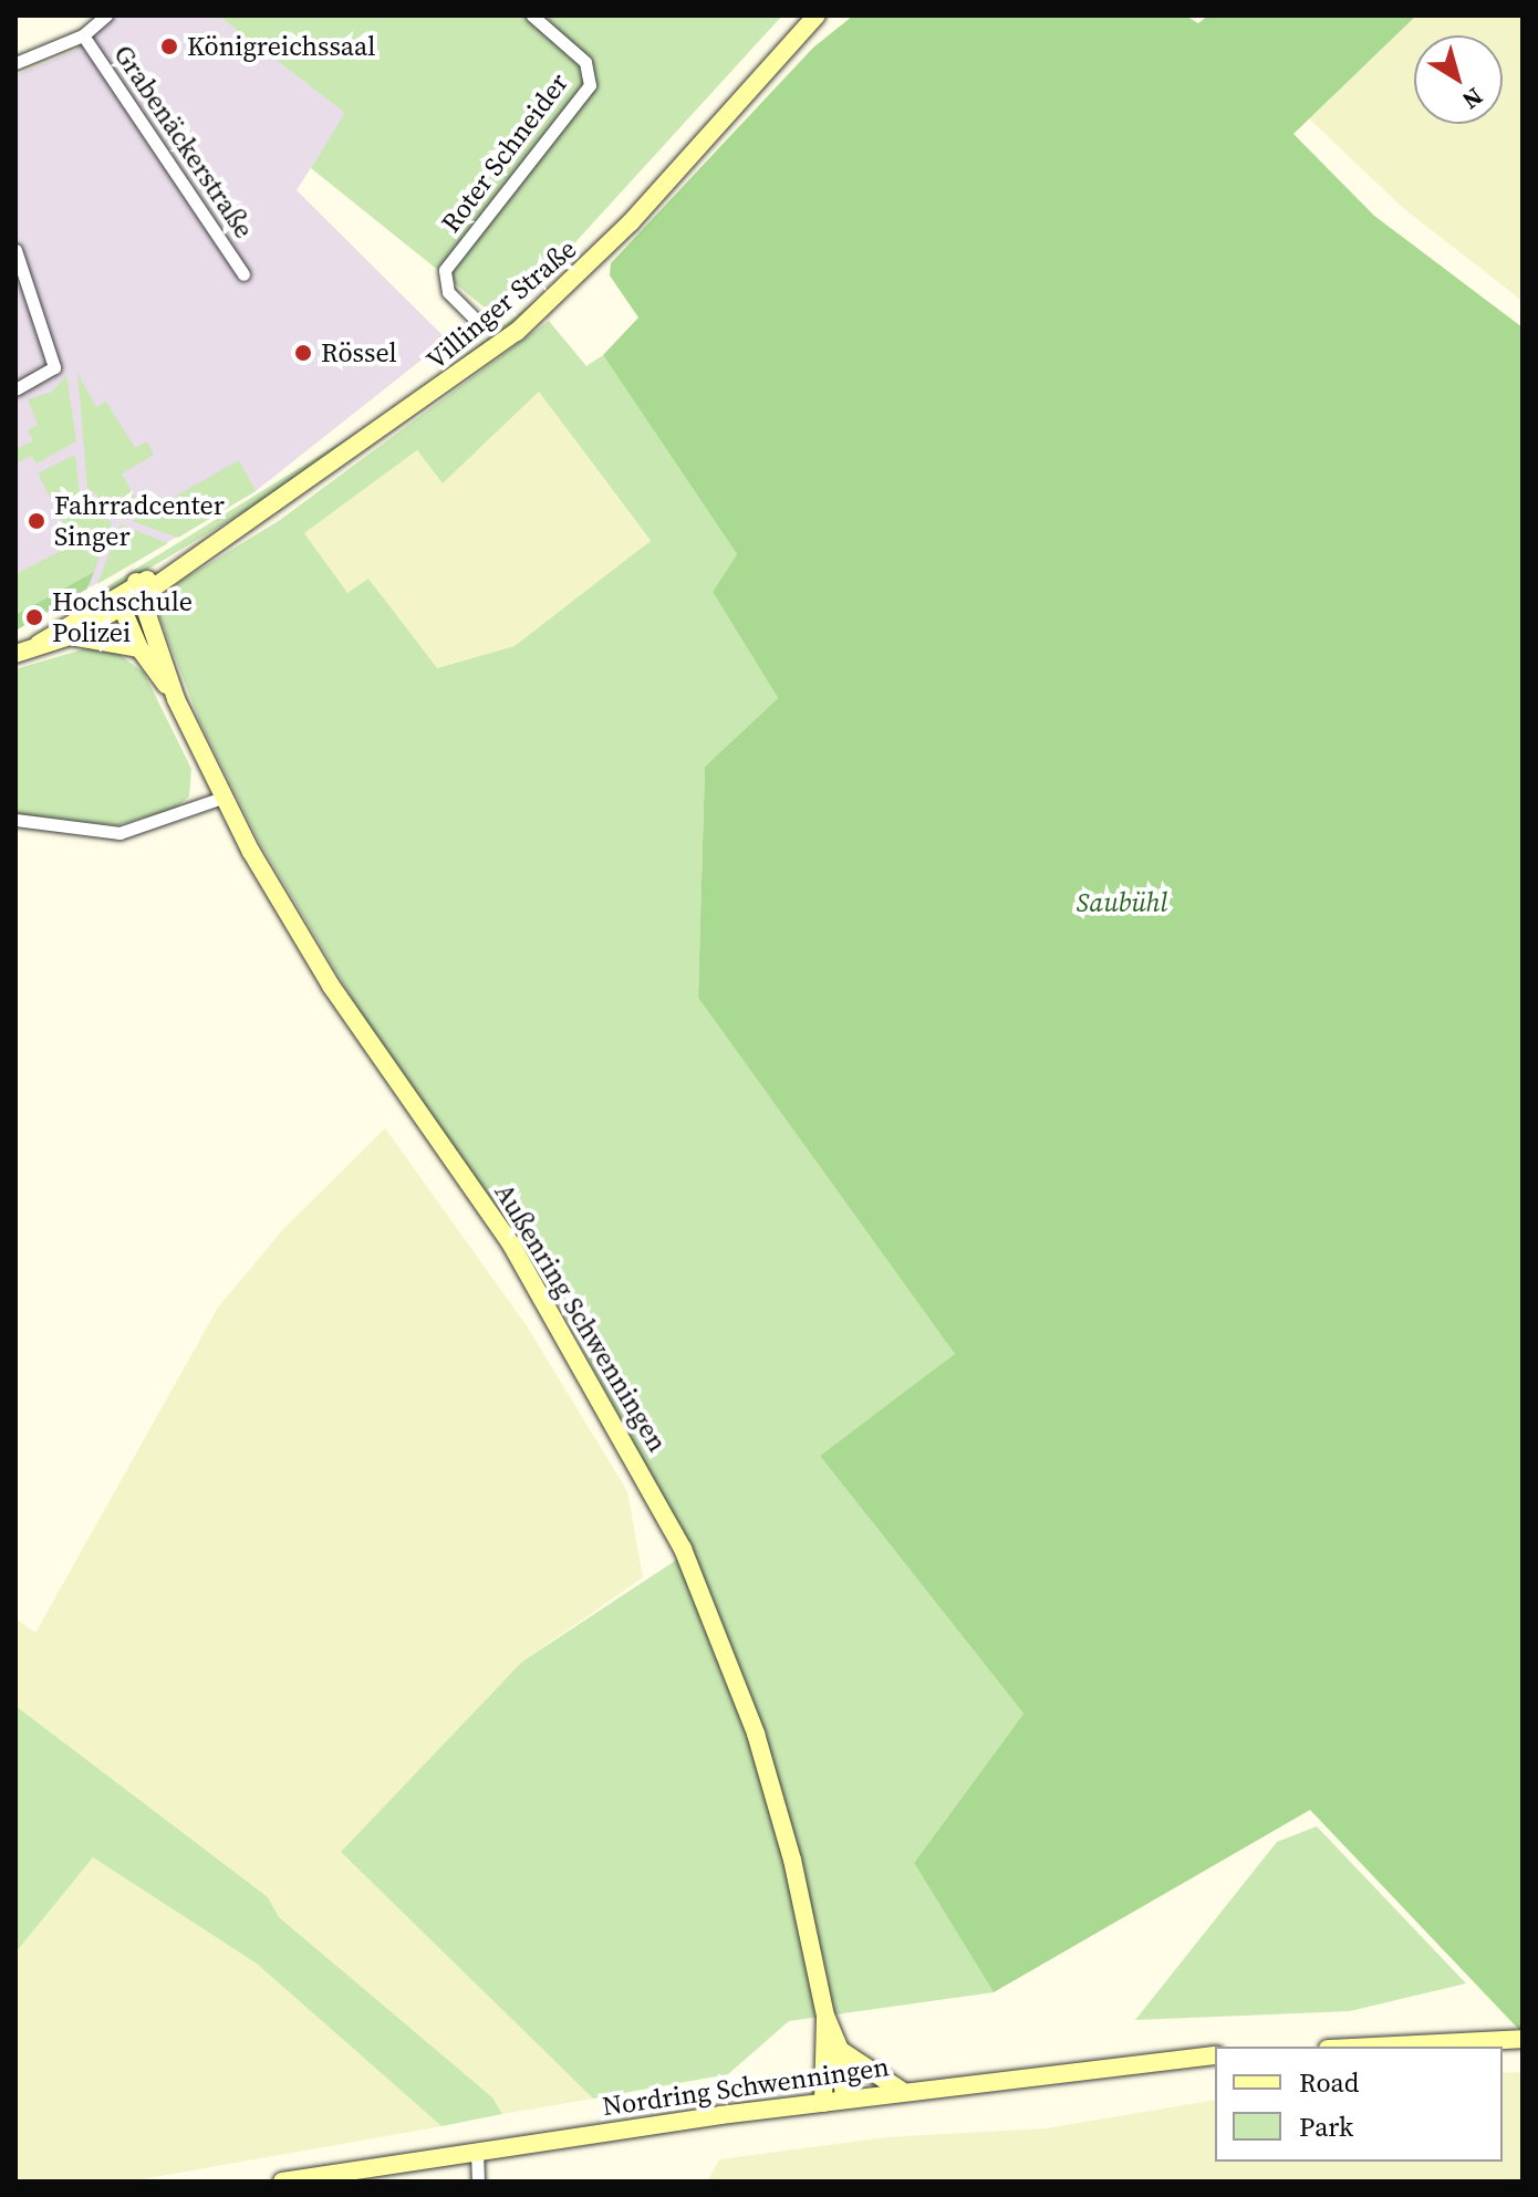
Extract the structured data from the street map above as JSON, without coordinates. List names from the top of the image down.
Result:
{
  "streets": {
    "main road": ["Villinger Straße", "Außenring Schwenningen", "Nordring Schwenningen"],
    "street": ["Grabenäckerstraße", "Roter Schneider"]
  },
  "crossings": [
    ["Villinger Straße", "Außenring Schwenningen"],
    ["Außenring Schwenningen", "Nordring Schwenningen"]
  ],
  "parks": ["Saubühl"],
  "places": [
    "Königreichssaal",
    "Rössel",
    "Fahrradcenter Singer",
    "Hochschule Polizei"
  ],
  "legend": ["Road", "Park"],
  "north": "bottom right"
}
